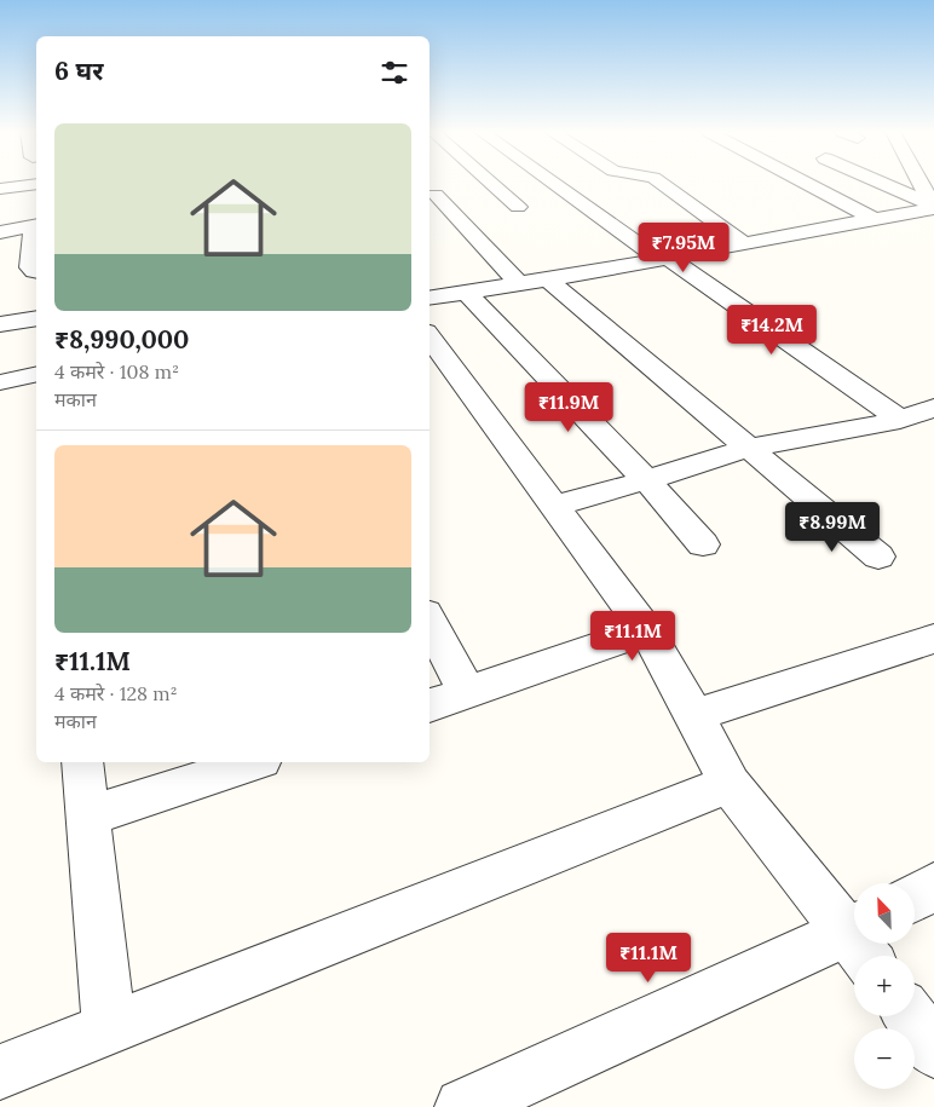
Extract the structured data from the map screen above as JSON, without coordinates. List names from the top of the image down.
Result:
{
  "north": "top left",
  "page": {
    "heading": "6 घर",
    "list": [
      {
        "name": "₹8,990,000",
        "note": "4 कमरे · 108 m² · मकान"
      },
      {
        "name": "₹11.1M",
        "note": "4 कमरे · 128 m² · मकान"
      }
    ],
    "price": [
      "₹7.95M",
      "₹14.2M",
      "₹11.9M",
      "₹8.99M",
      "₹11.1M",
      "₹11.1M"
    ],
    "map_buttons": ["+", "−"]
  }
}
